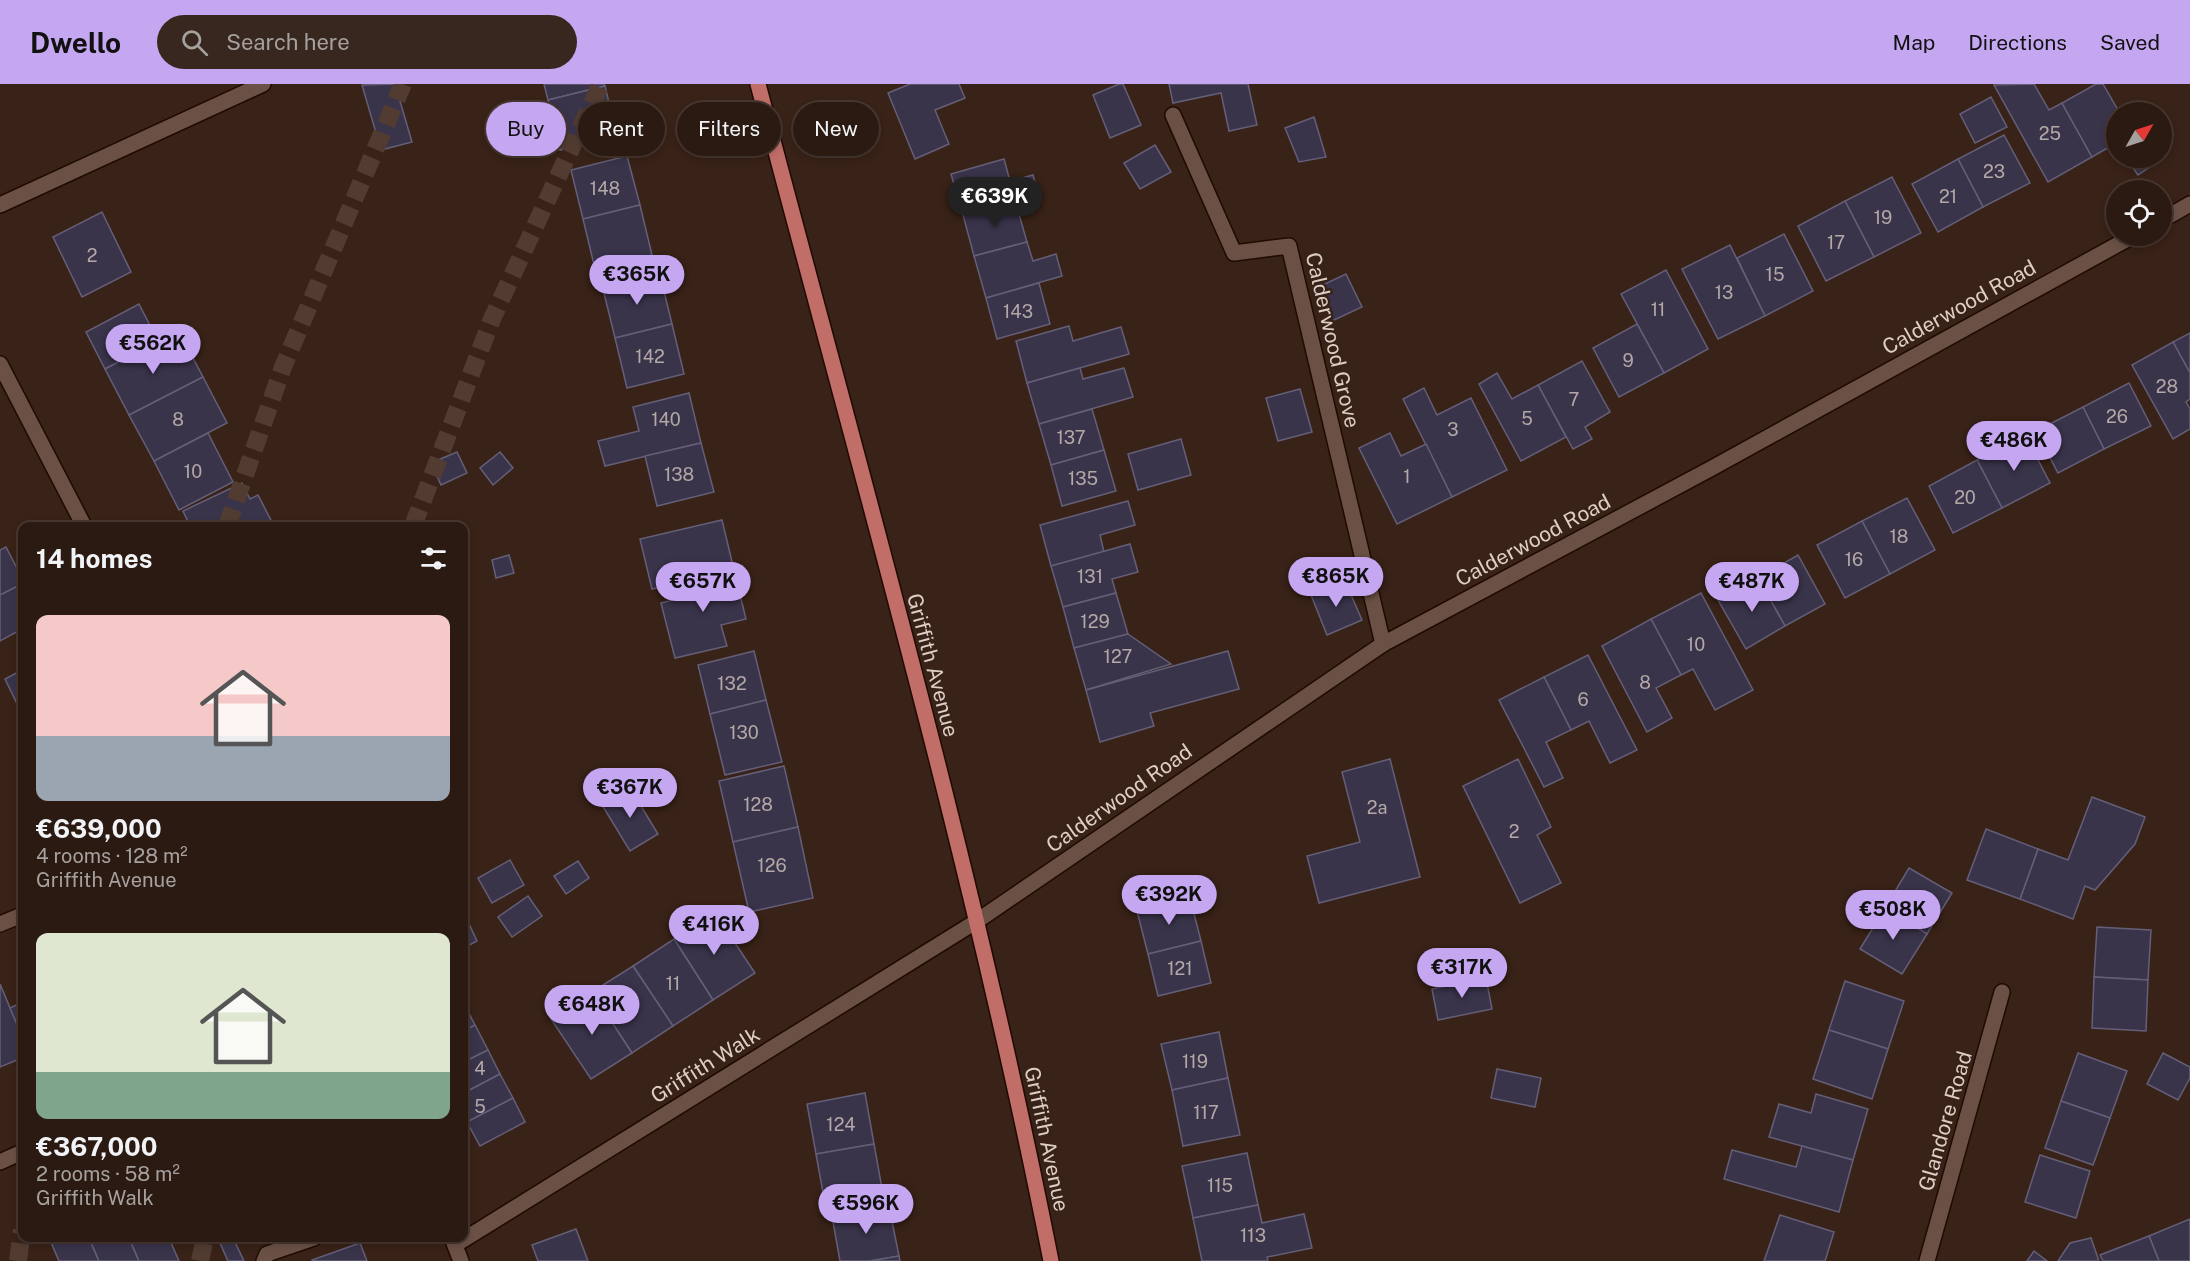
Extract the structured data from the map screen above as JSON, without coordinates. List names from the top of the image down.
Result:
{
  "streets": {
    "main road": ["Griffith Avenue"],
    "street": [
      "Calderwood Road",
      "Calderwood Grove",
      "Griffith Walk",
      "Glandore Road"
    ]
  },
  "crossings": [
    ["Calderwood Road", "Calderwood Grove"],
    ["Calderwood Road", "Griffith Avenue"],
    ["Calderwood Road", "Griffith Walk"],
    ["Griffith Avenue", "Griffith Walk"]
  ],
  "house_numbers": [
    "25",
    "23",
    "148",
    "21",
    "19",
    "17",
    "2",
    "15",
    "13",
    "11",
    "143",
    "142",
    "9",
    "28",
    "7",
    "26",
    "5",
    "8",
    "140",
    "3",
    "137",
    "10",
    "138",
    "1",
    "135",
    "20",
    "18",
    "16",
    "131",
    "129",
    "10",
    "127",
    "8",
    "132",
    "6",
    "130",
    "128",
    "2a",
    "2",
    "126",
    "121",
    "11",
    "119",
    "4",
    "5",
    "117",
    "124",
    "115",
    "113"
  ],
  "north": "top right",
  "page": {
    "header": "Dwello",
    "search": "Search here",
    "nav": ["Map", "Directions", "Saved"],
    "chip": [
      "Buy",
      "Rent",
      "Filters",
      "New"
    ],
    "price": [
      "€639K",
      "€365K",
      "€562K",
      "€486K",
      "€865K",
      "€657K",
      "€487K",
      "€367K",
      "€392K",
      "€508K",
      "€416K",
      "€317K",
      "€648K",
      "€596K"
    ],
    "heading": "14 homes",
    "list": [
      {
        "name": "€639,000",
        "note": "4 rooms · 128 m² · Griffith Avenue"
      },
      {
        "name": "€367,000",
        "note": "2 rooms · 58 m² · Griffith Walk"
      }
    ]
  }
}
